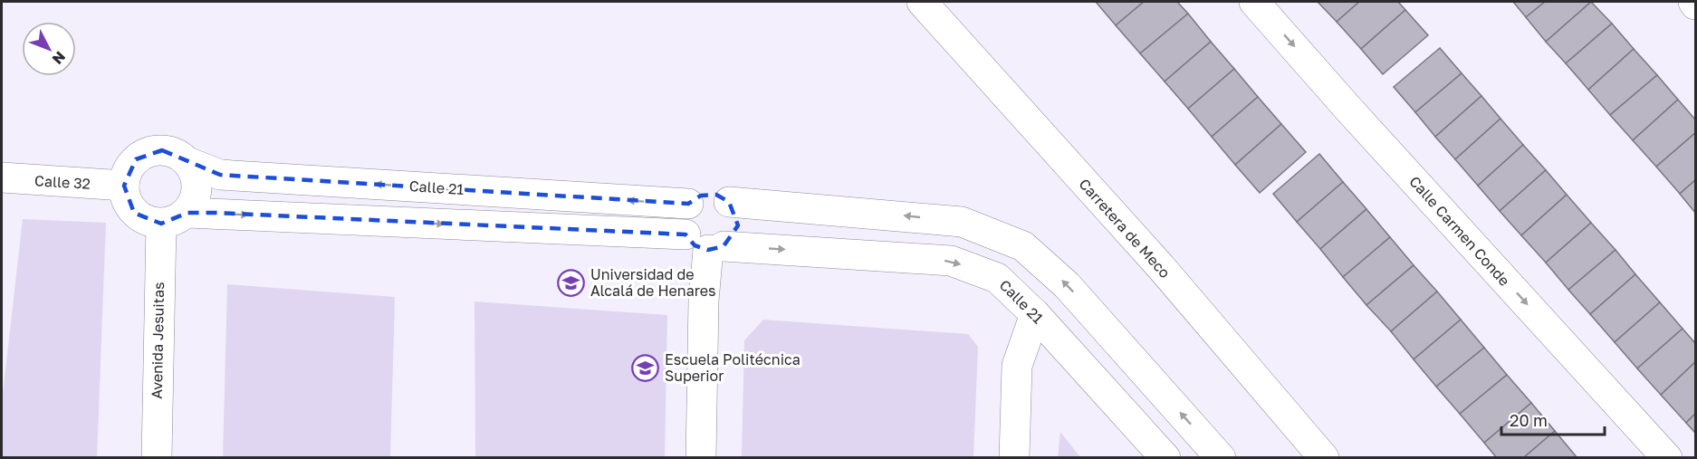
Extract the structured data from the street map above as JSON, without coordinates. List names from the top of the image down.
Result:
{
  "streets": {
    "street": [
      "Calle 32",
      "Calle 21",
      "Carretera de Meco",
      "Calle Carmen Conde",
      "Avenida Jesuitas"
    ]
  },
  "crossings": [
    ["Calle 32", "Calle 21"],
    ["Calle 32", "Avenida Jesuitas"],
    ["Calle 21", "Avenida Jesuitas"]
  ],
  "one_way": ["Calle Carmen Conde"],
  "places": {
    "school or university": ["Universidad de Alcalá de Henares", "Escuela Politécnica Superior"]
  },
  "scale_bar": "20 m",
  "north": "bottom right"
}
